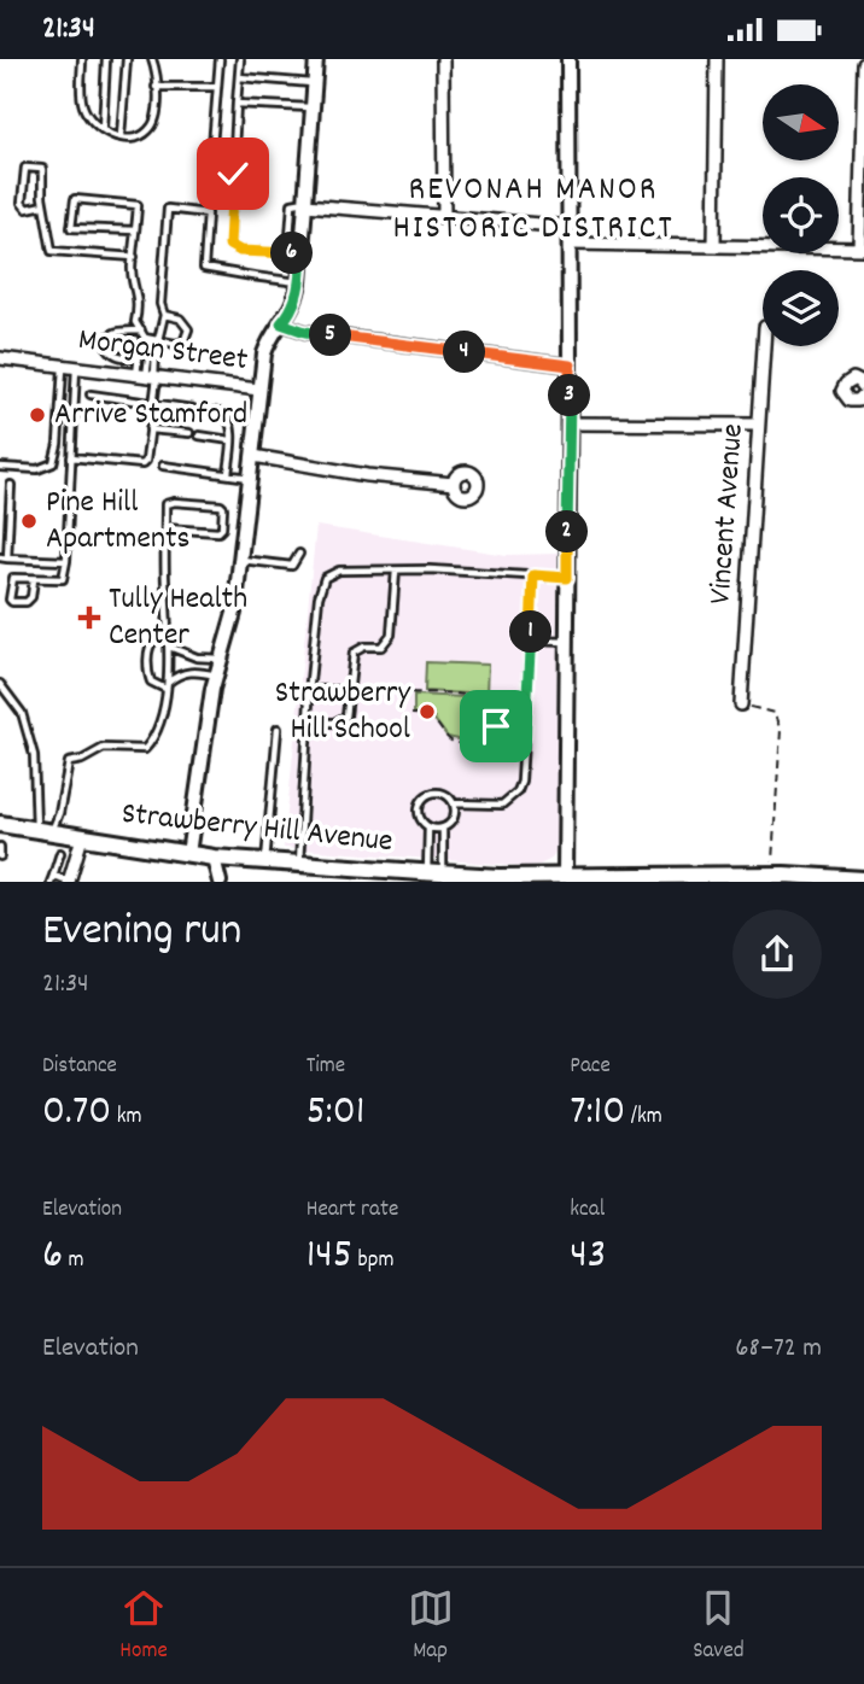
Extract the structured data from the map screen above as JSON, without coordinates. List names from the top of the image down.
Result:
{
  "streets": {
    "main road": ["Strawberry Hill Avenue"],
    "street": ["Morgan Street", "Vincent Avenue"]
  },
  "districts": ["REVONAH MANOR HISTORIC DISTRICT"],
  "places": {
    "other": ["Arrive Stamford", "Pine Hill Apartments", "Strawberry Hill School"],
    "health": ["Tully Health Center"]
  },
  "north": "right",
  "page": {
    "status": "21:34",
    "pins": [
      "6",
      "5",
      "4",
      "3",
      "2",
      "1"
    ],
    "heading": ["Evening run", "21:34"],
    "stats": [
      ["Distance", "0.70 km"],
      ["Time", "5:01"],
      ["Pace", "7:10 /km"],
      ["Elevation", "6 m"],
      ["Heart rate", "145 bpm"],
      ["kcal", "43"]
    ],
    "chart": ["Elevation", "68–72 m"],
    "tabs": ["Home", "Map", "Saved"]
  }
}
